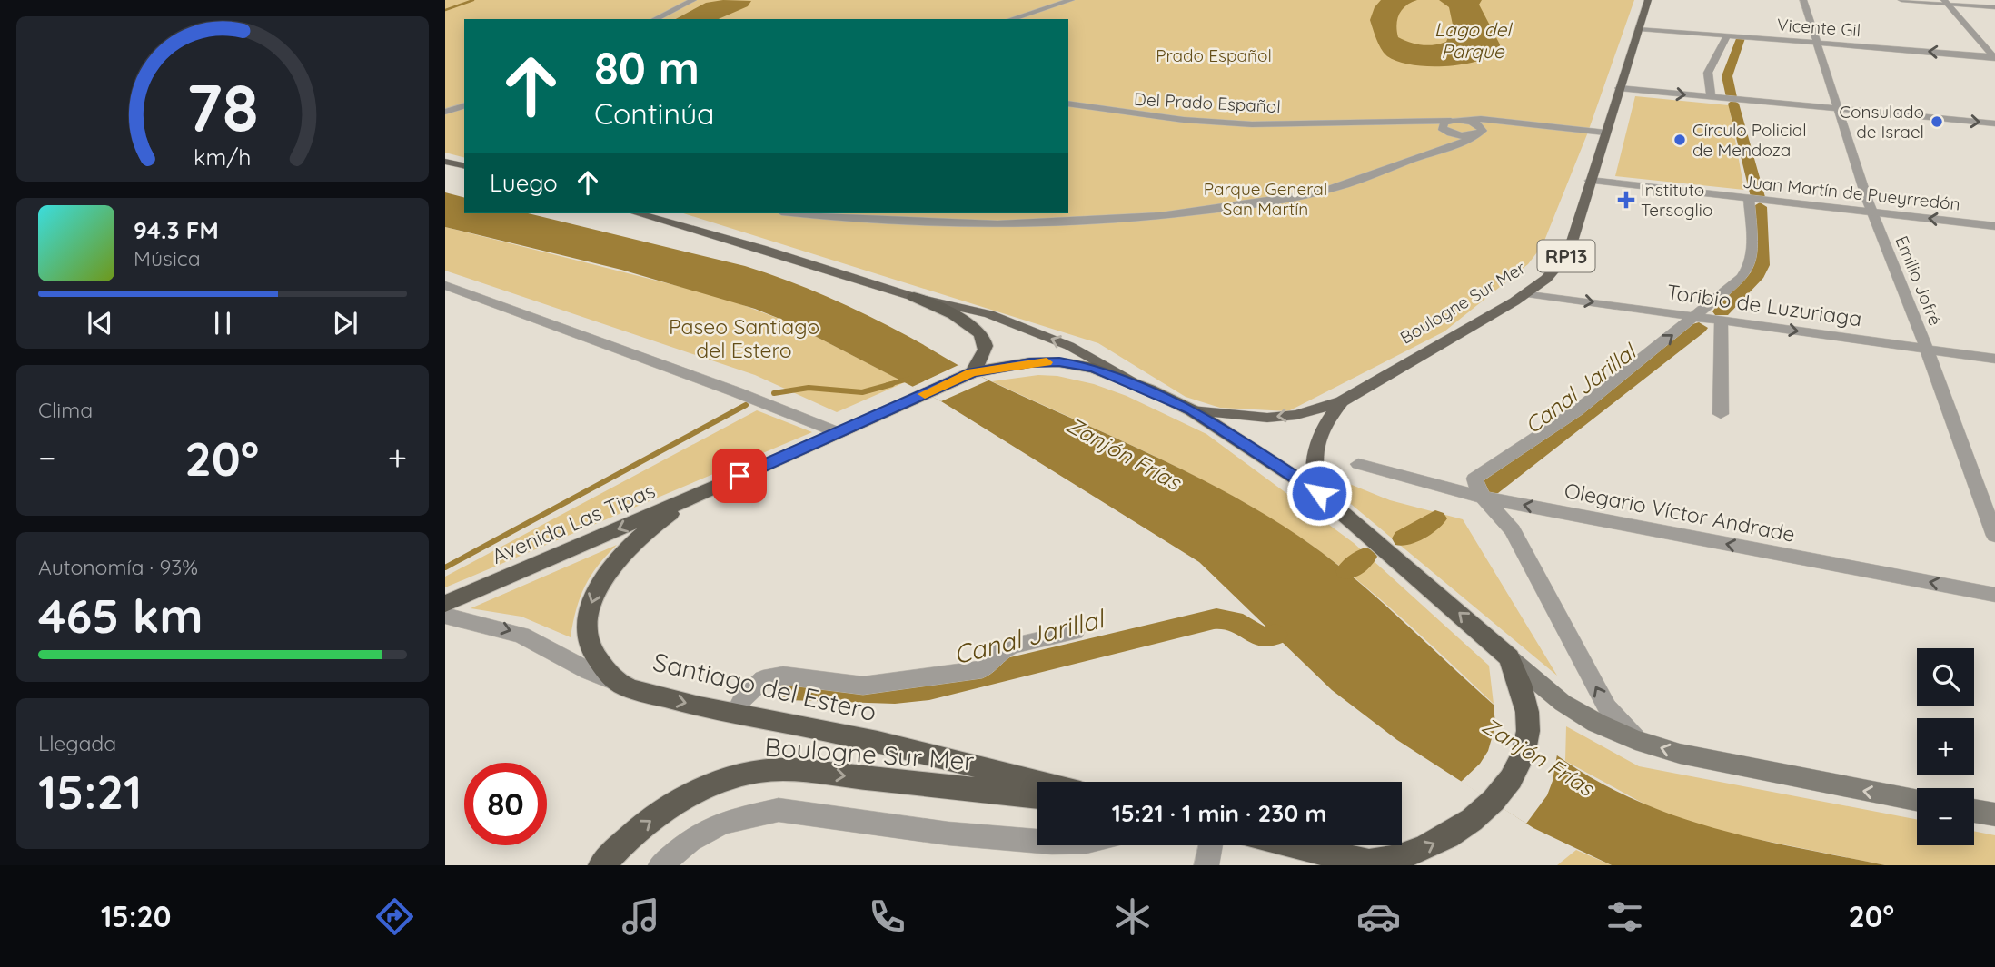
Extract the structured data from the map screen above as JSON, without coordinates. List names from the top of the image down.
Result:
{
  "streets": {
    "highway": ["Boulogne Sur Mer", "Avenida Las Tipas", "Santiago del Estero"],
    "main road": ["RP13"],
    "street": [
      "Vicente Gil",
      "Del Prado Español",
      "Juan Martín de Pueyrredón",
      "Emilio Jofré",
      "Toribio de Luzuriaga",
      "Olegario Víctor Andrade"
    ]
  },
  "crossings": [
    ["Vicente Gil", "Emilio Jofré"],
    ["Vicente Gil", "Boulogne Sur Mer"],
    ["Juan Martín de Pueyrredón", "Emilio Jofré"],
    ["Juan Martín de Pueyrredón", "Boulogne Sur Mer"],
    ["Emilio Jofré", "Toribio de Luzuriaga"],
    ["Boulogne Sur Mer", "Toribio de Luzuriaga"],
    ["Avenida Las Tipas", "Santiago del Estero"]
  ],
  "one_way": [
    "Toribio de Luzuriaga",
    "Olegario Víctor Andrade",
    "Avenida Las Tipas",
    "Santiago del Estero"
  ],
  "water": ["Lago del Parque", "Canal Jarillal", "Zanjón Frías"],
  "parks": ["Prado Español", "Parque General San Martín", "Paseo Santiago del Estero"],
  "places": {
    "other": ["Consulado de Israel", "Círculo Policial de Mendoza"],
    "health": ["Instituto Tersoglio"]
  },
  "page": {
    "turn": ["80 m", "Continúa"],
    "then": "Luego",
    "song": ["94.3 FM", "Música"],
    "tile": [
      "Clima",
      ["Autonomía · 93%", "465 km"],
      ["Llegada", "15:21"]
    ],
    "heat": ["−", "20°", "+"],
    "map_buttons": ["+", "−"],
    "limit": "80",
    "trip": "15:21 · 1 min · 230 m",
    "tabs": ["15:20", "20°"],
    "gauge": ["78", "km/h"]
  }
}
